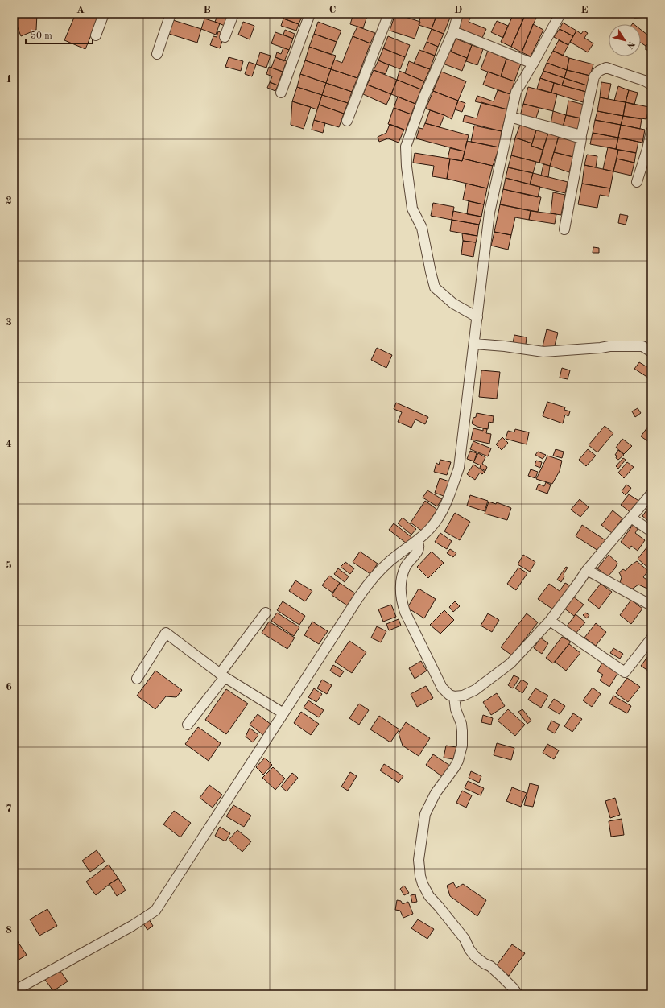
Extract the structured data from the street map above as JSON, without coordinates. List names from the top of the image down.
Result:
{
  "scale_bar": "50 m",
  "north": "bottom right",
  "grid": {
    "columns": [
      "A",
      "B",
      "C",
      "D",
      "E"
    ],
    "rows": [
      "1",
      "2",
      "3",
      "4",
      "5",
      "6",
      "7",
      "8"
    ]
  }
}
